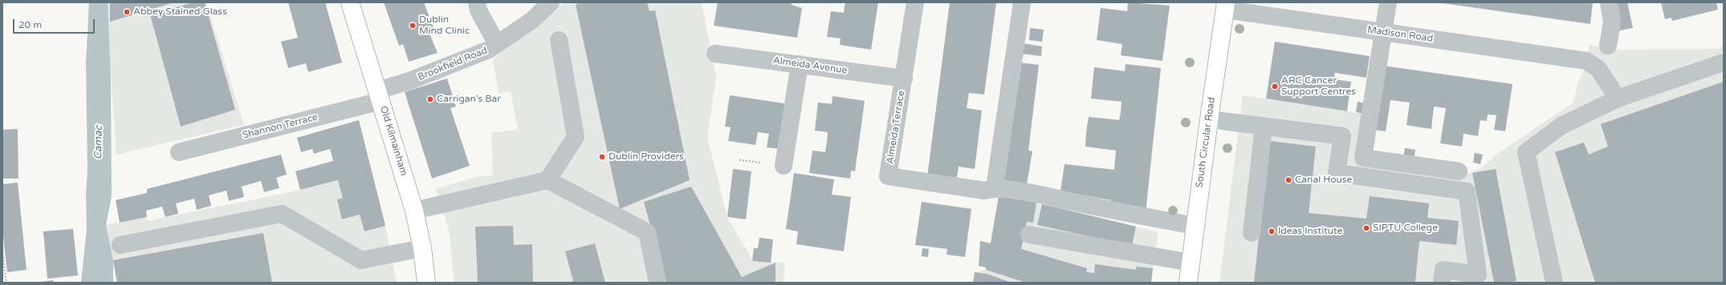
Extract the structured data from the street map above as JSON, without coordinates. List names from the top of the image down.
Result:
{
  "streets": {
    "main road": ["Old Kilmainham", "South Circular Road"],
    "street": [
      "Madison Road",
      "Brookfield Road",
      "Almeida Avenue",
      "Shannon Terrace",
      "Almeida Terrace"
    ]
  },
  "crossings": [
    ["Madison Road", "South Circular Road"],
    ["Brookfield Road", "Shannon Terrace"],
    ["Brookfield Road", "Old Kilmainham"],
    ["Almeida Avenue", "Almeida Terrace"],
    ["Shannon Terrace", "Old Kilmainham"]
  ],
  "water": ["Camac"],
  "places": [
    "Abbey Stained Glass",
    "Dublin Mind Clinic",
    "ARC Cancer Support Centres",
    "Carrigan’s Bar",
    "Dublin Providers",
    "Canal House",
    "SIPTU College",
    "Ideas Institute"
  ],
  "scale_bar": "20 m"
}
